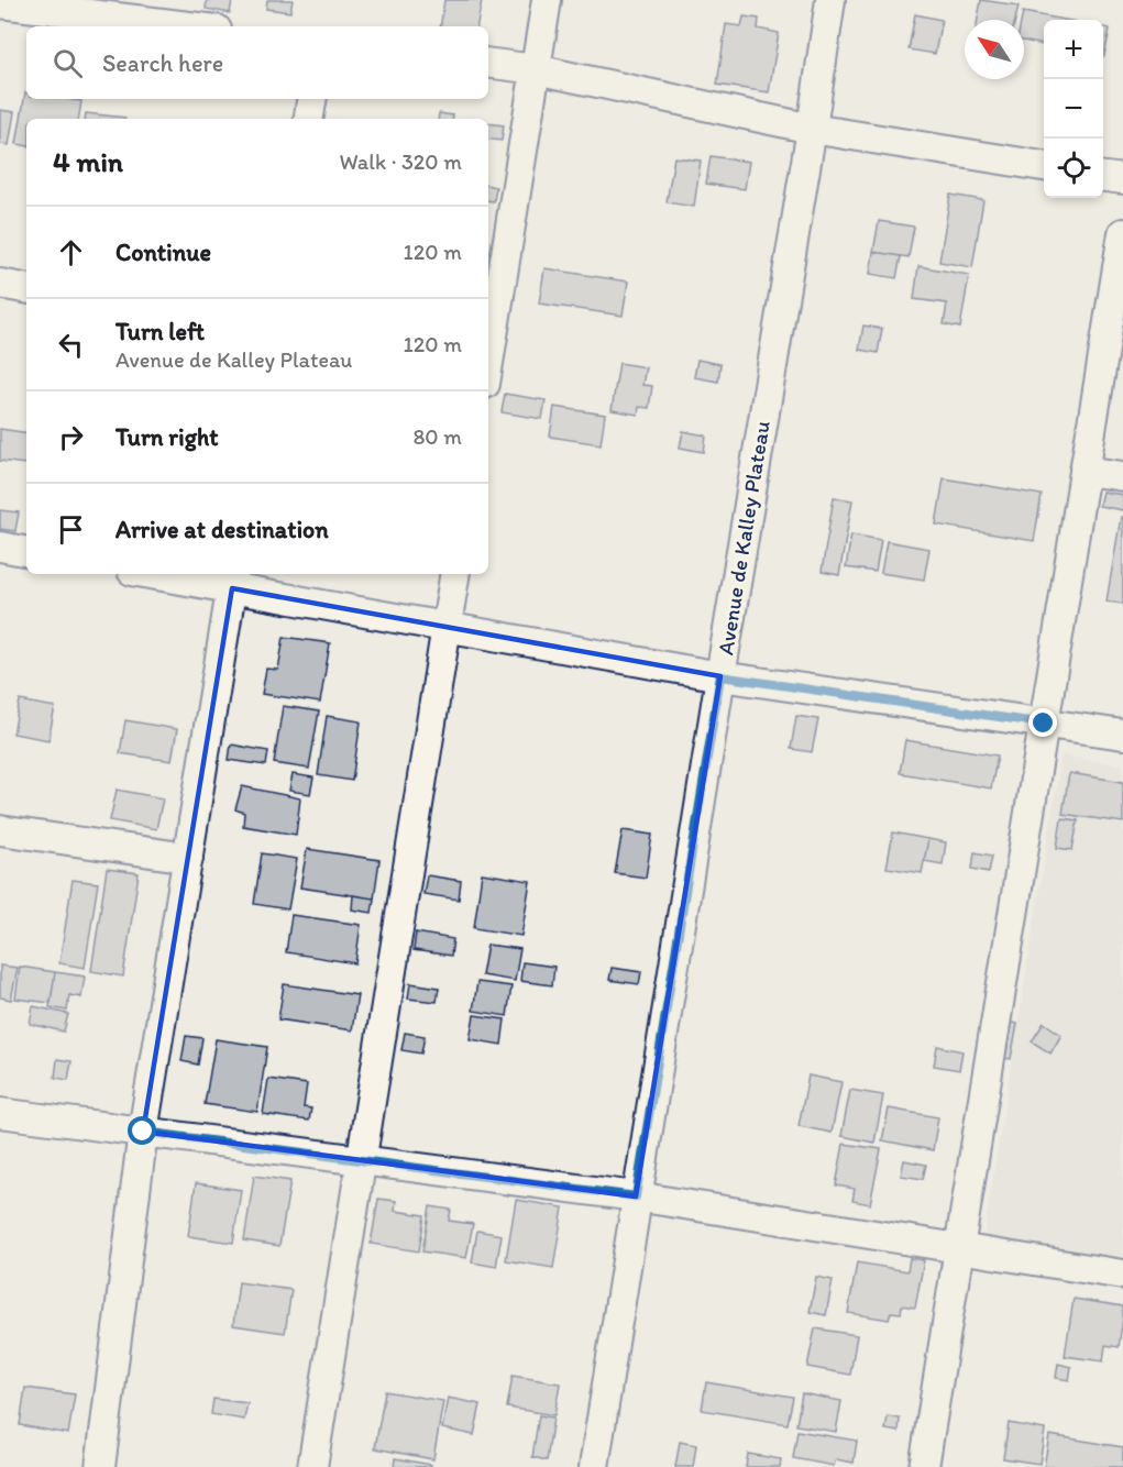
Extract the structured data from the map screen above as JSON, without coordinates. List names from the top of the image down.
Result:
{
  "streets": {
    "street": ["Avenue de Kalley Plateau"]
  },
  "north": "top left",
  "page": {
    "map_buttons": ["+", "−"],
    "search": "Search here",
    "heading": ["4 min", "Walk · 320 m"],
    "list": [
      ["Continue", "120 m"],
      ["Turn left", "Avenue de Kalley Plateau", "120 m"],
      ["Turn right", "80 m"],
      "Arrive at destination"
    ]
  }
}
